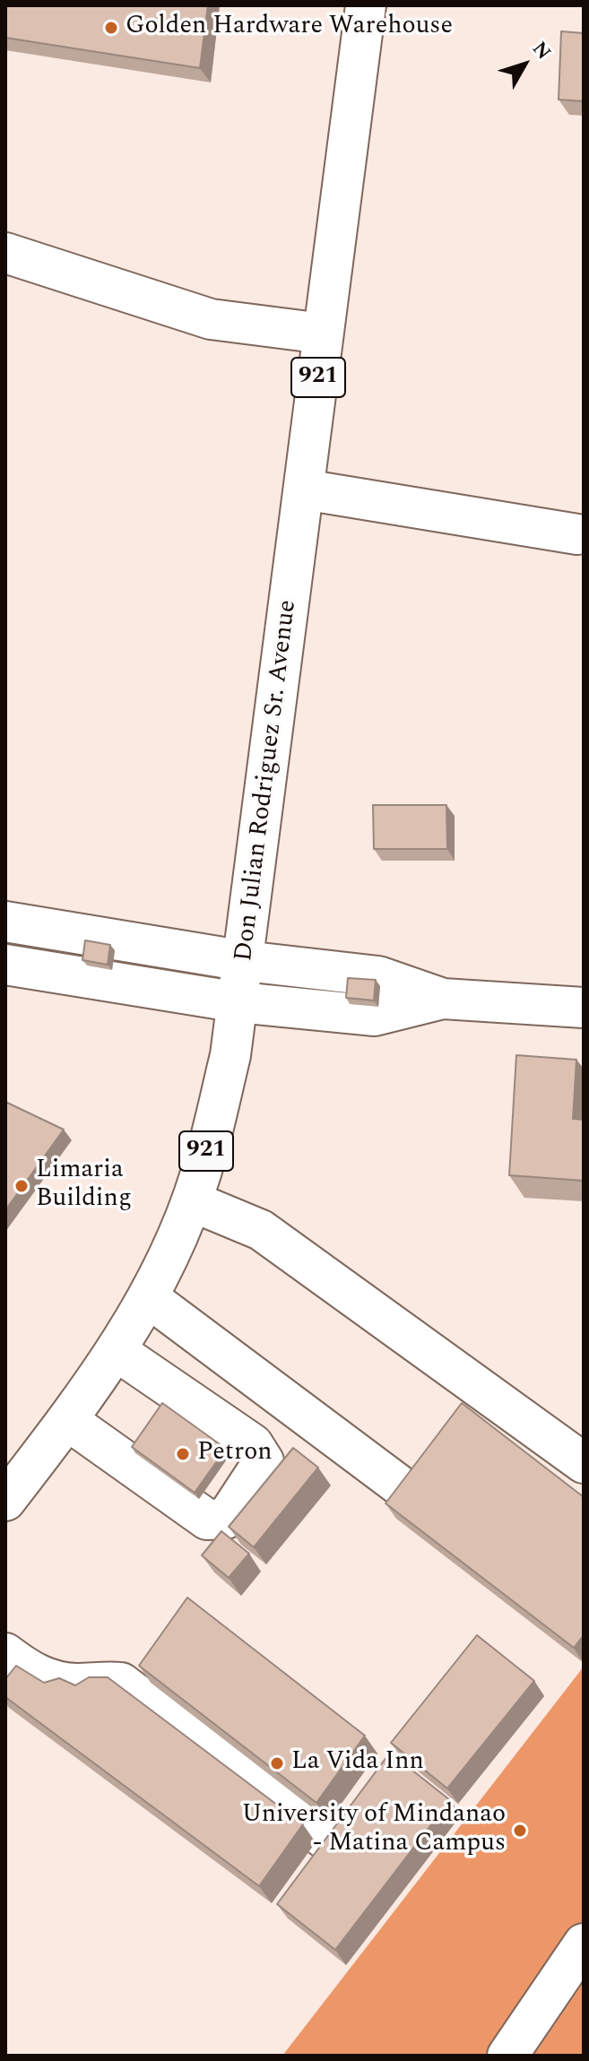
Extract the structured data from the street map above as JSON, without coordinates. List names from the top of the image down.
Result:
{
  "streets": {
    "main road": ["921", "Don Julian Rodriguez Sr. Avenue"]
  },
  "places": [
    "Golden Hardware Warehouse",
    "Limaria Building",
    "Petron",
    "La Vida Inn",
    "University of Mindanao - Matina Campus"
  ],
  "north": "top right"
}
